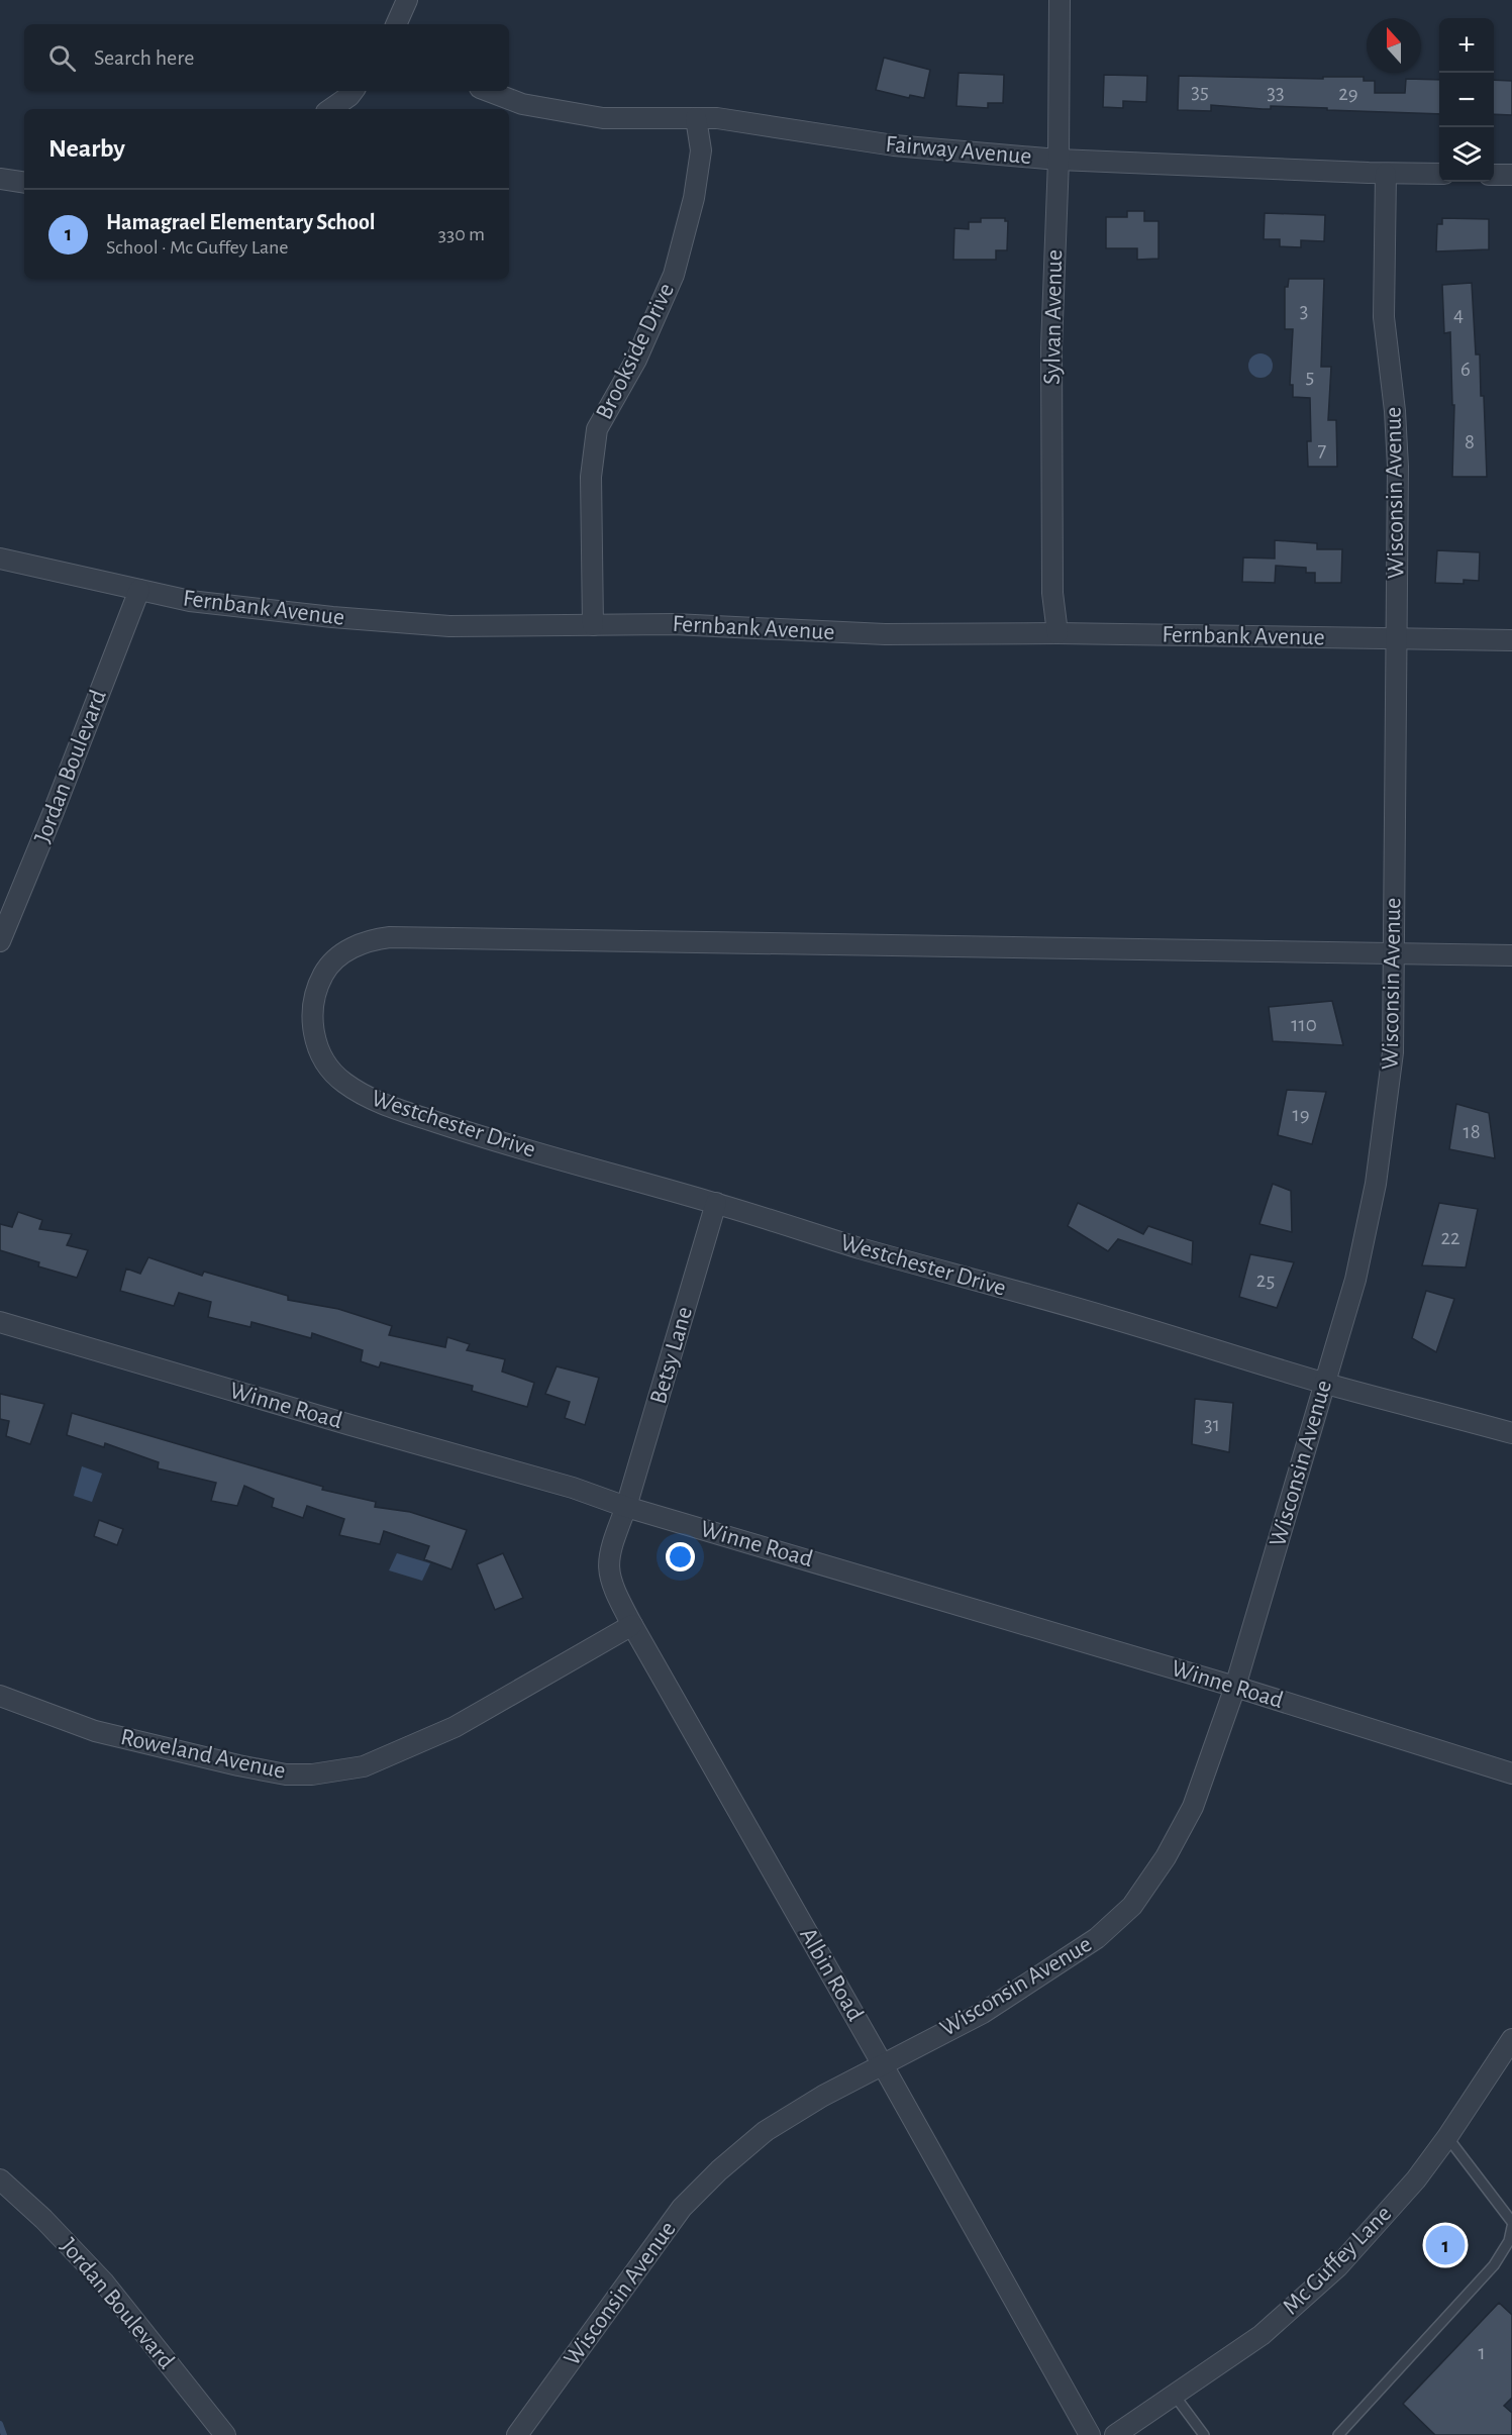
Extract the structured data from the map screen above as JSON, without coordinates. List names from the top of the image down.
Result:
{
  "streets": {
    "street": [
      "Fairway Avenue",
      "Sylvan Avenue",
      "Brookside Drive",
      "Wisconsin Avenue",
      "Fernbank Avenue",
      "Jordan Boulevard",
      "Westchester Drive",
      "Betsy Lane",
      "Winne Road",
      "Roweland Avenue",
      "Albin Road",
      "Mc Guffey Lane"
    ]
  },
  "crossings": [
    ["Fairway Avenue", "Sylvan Avenue"],
    ["Fairway Avenue", "Brookside Drive"],
    ["Fairway Avenue", "Wisconsin Avenue"],
    ["Sylvan Avenue", "Fernbank Avenue"],
    ["Brookside Drive", "Fernbank Avenue"],
    ["Wisconsin Avenue", "Fernbank Avenue"],
    ["Wisconsin Avenue", "Westchester Drive"],
    ["Wisconsin Avenue", "Winne Road"],
    ["Wisconsin Avenue", "Albin Road"],
    ["Fernbank Avenue", "Jordan Boulevard"],
    ["Westchester Drive", "Betsy Lane"],
    ["Betsy Lane", "Winne Road"],
    ["Betsy Lane", "Albin Road"],
    ["Winne Road", "Albin Road"],
    ["Roweland Avenue", "Albin Road"]
  ],
  "house_numbers": [
    "35",
    "33",
    "29",
    "3",
    "4",
    "6",
    "5",
    "8",
    "7",
    "110",
    "19",
    "18",
    "22",
    "25",
    "31",
    "1"
  ],
  "north": "top",
  "page": {
    "map_buttons": ["+", "−"],
    "search": "Search here",
    "heading": "Nearby",
    "list": [
      {
        "mark": "1",
        "name": "Hamagrael Elementary School",
        "note": "School · Mc Guffey Lane",
        "value": "330 m"
      }
    ],
    "pins": "1"
  }
}
